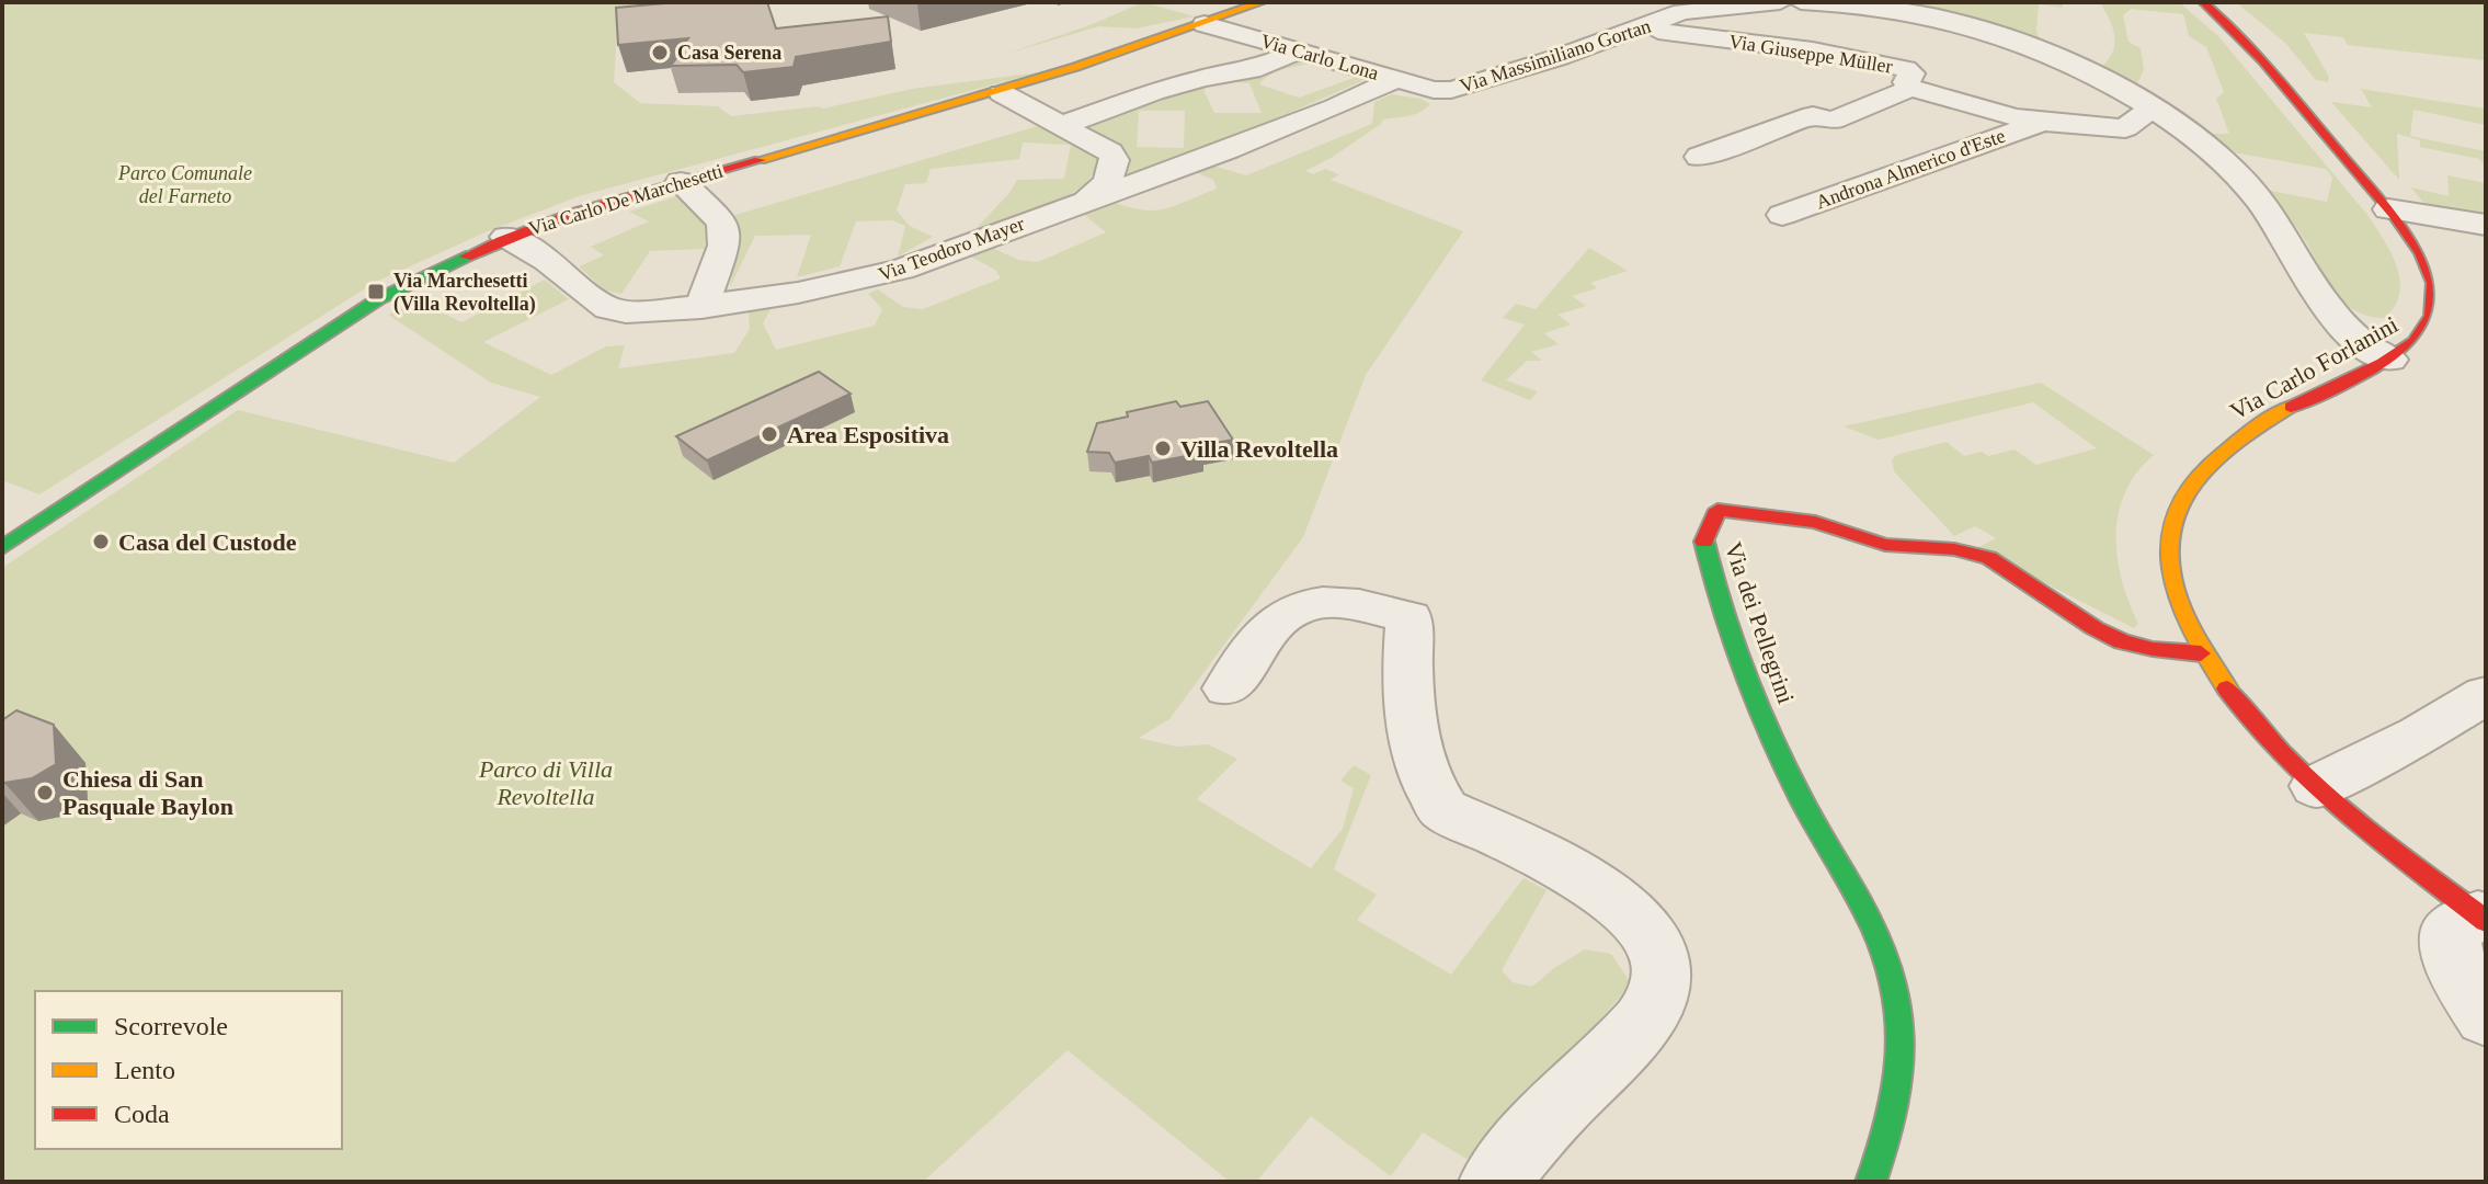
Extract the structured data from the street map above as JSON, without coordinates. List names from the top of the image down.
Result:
{
  "streets": {
    "main road": ["Via Carlo De Marchesetti", "Via Carlo Forlanini", "Via dei Pellegrini"],
    "street": [
      "Via Giuseppe Müller",
      "Via Massimiliano Gortan",
      "Via Carlo Lona",
      "Androna Almerico d'Este",
      "Via Teodoro Mayer"
    ]
  },
  "crossings": [
    ["Via Giuseppe Müller", "Via Massimiliano Gortan"],
    ["Via Giuseppe Müller", "Androna Almerico d'Este"],
    ["Via Massimiliano Gortan", "Via Carlo Lona"],
    ["Via Carlo Lona", "Via Carlo De Marchesetti"],
    ["Via Carlo Lona", "Via Teodoro Mayer"],
    ["Via Carlo De Marchesetti", "Via Teodoro Mayer"],
    ["Via Carlo Forlanini", "Via dei Pellegrini"]
  ],
  "parks": ["Parco Comunale del Farneto", "Parco di Villa Revoltella"],
  "places": {
    "other": [
      "Casa Serena",
      "Area Espositiva",
      "Villa Revoltella",
      "Casa del Custode",
      "Chiesa di San Pasquale Baylon"
    ],
    "transit": ["Via Marchesetti (Villa Revoltella)"]
  },
  "legend": ["Scorrevole", "Lento", "Coda"]
}
